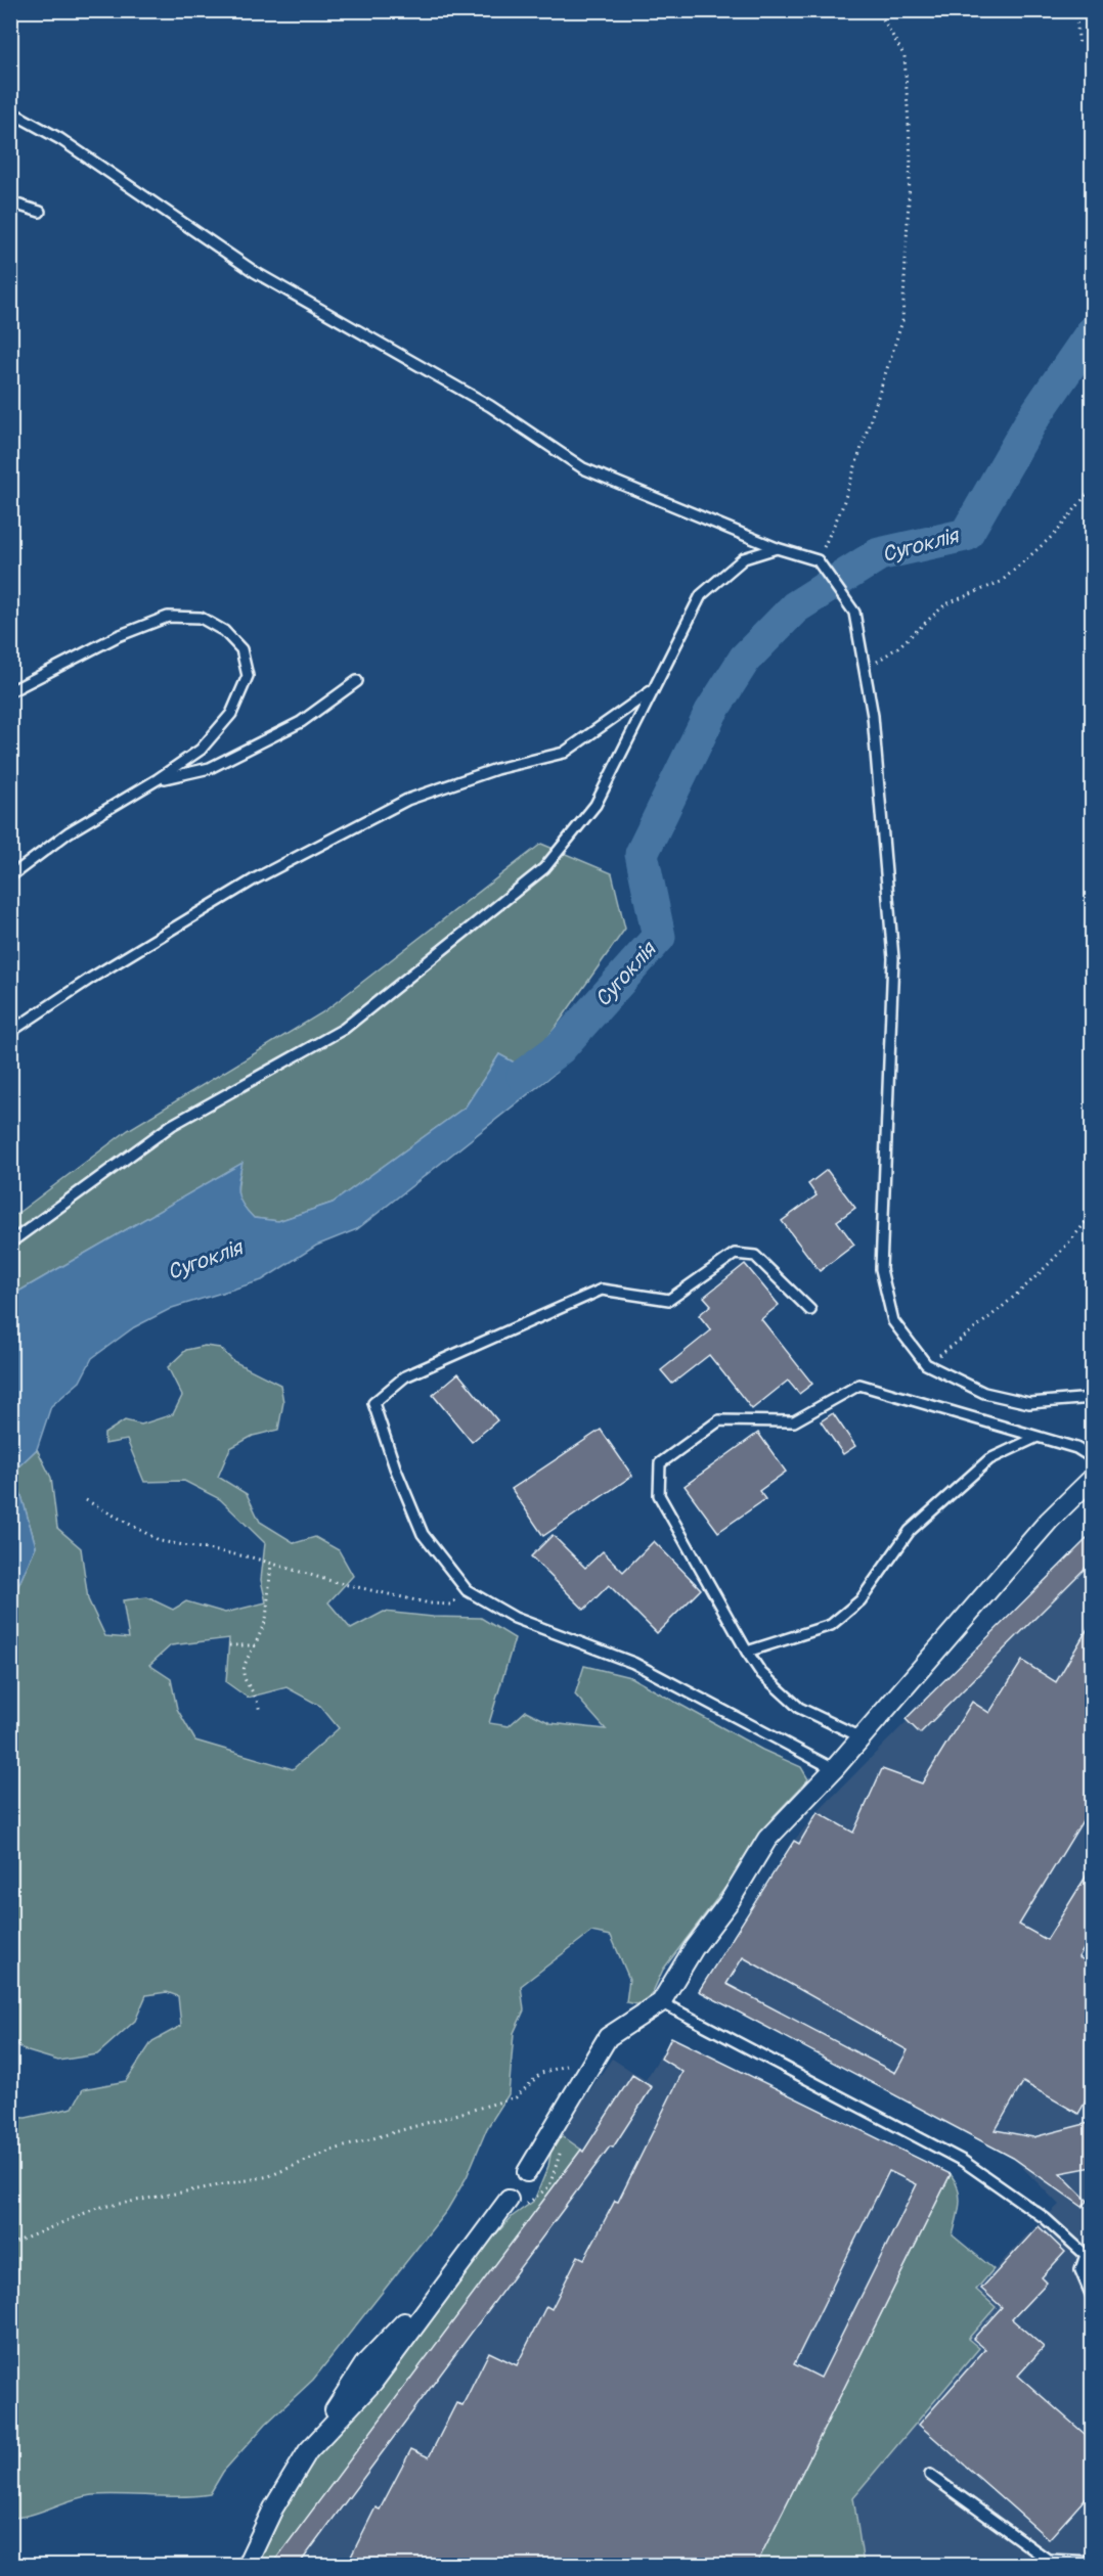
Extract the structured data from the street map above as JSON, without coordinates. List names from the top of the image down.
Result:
{
  "water": ["Сугоклія"]
}
